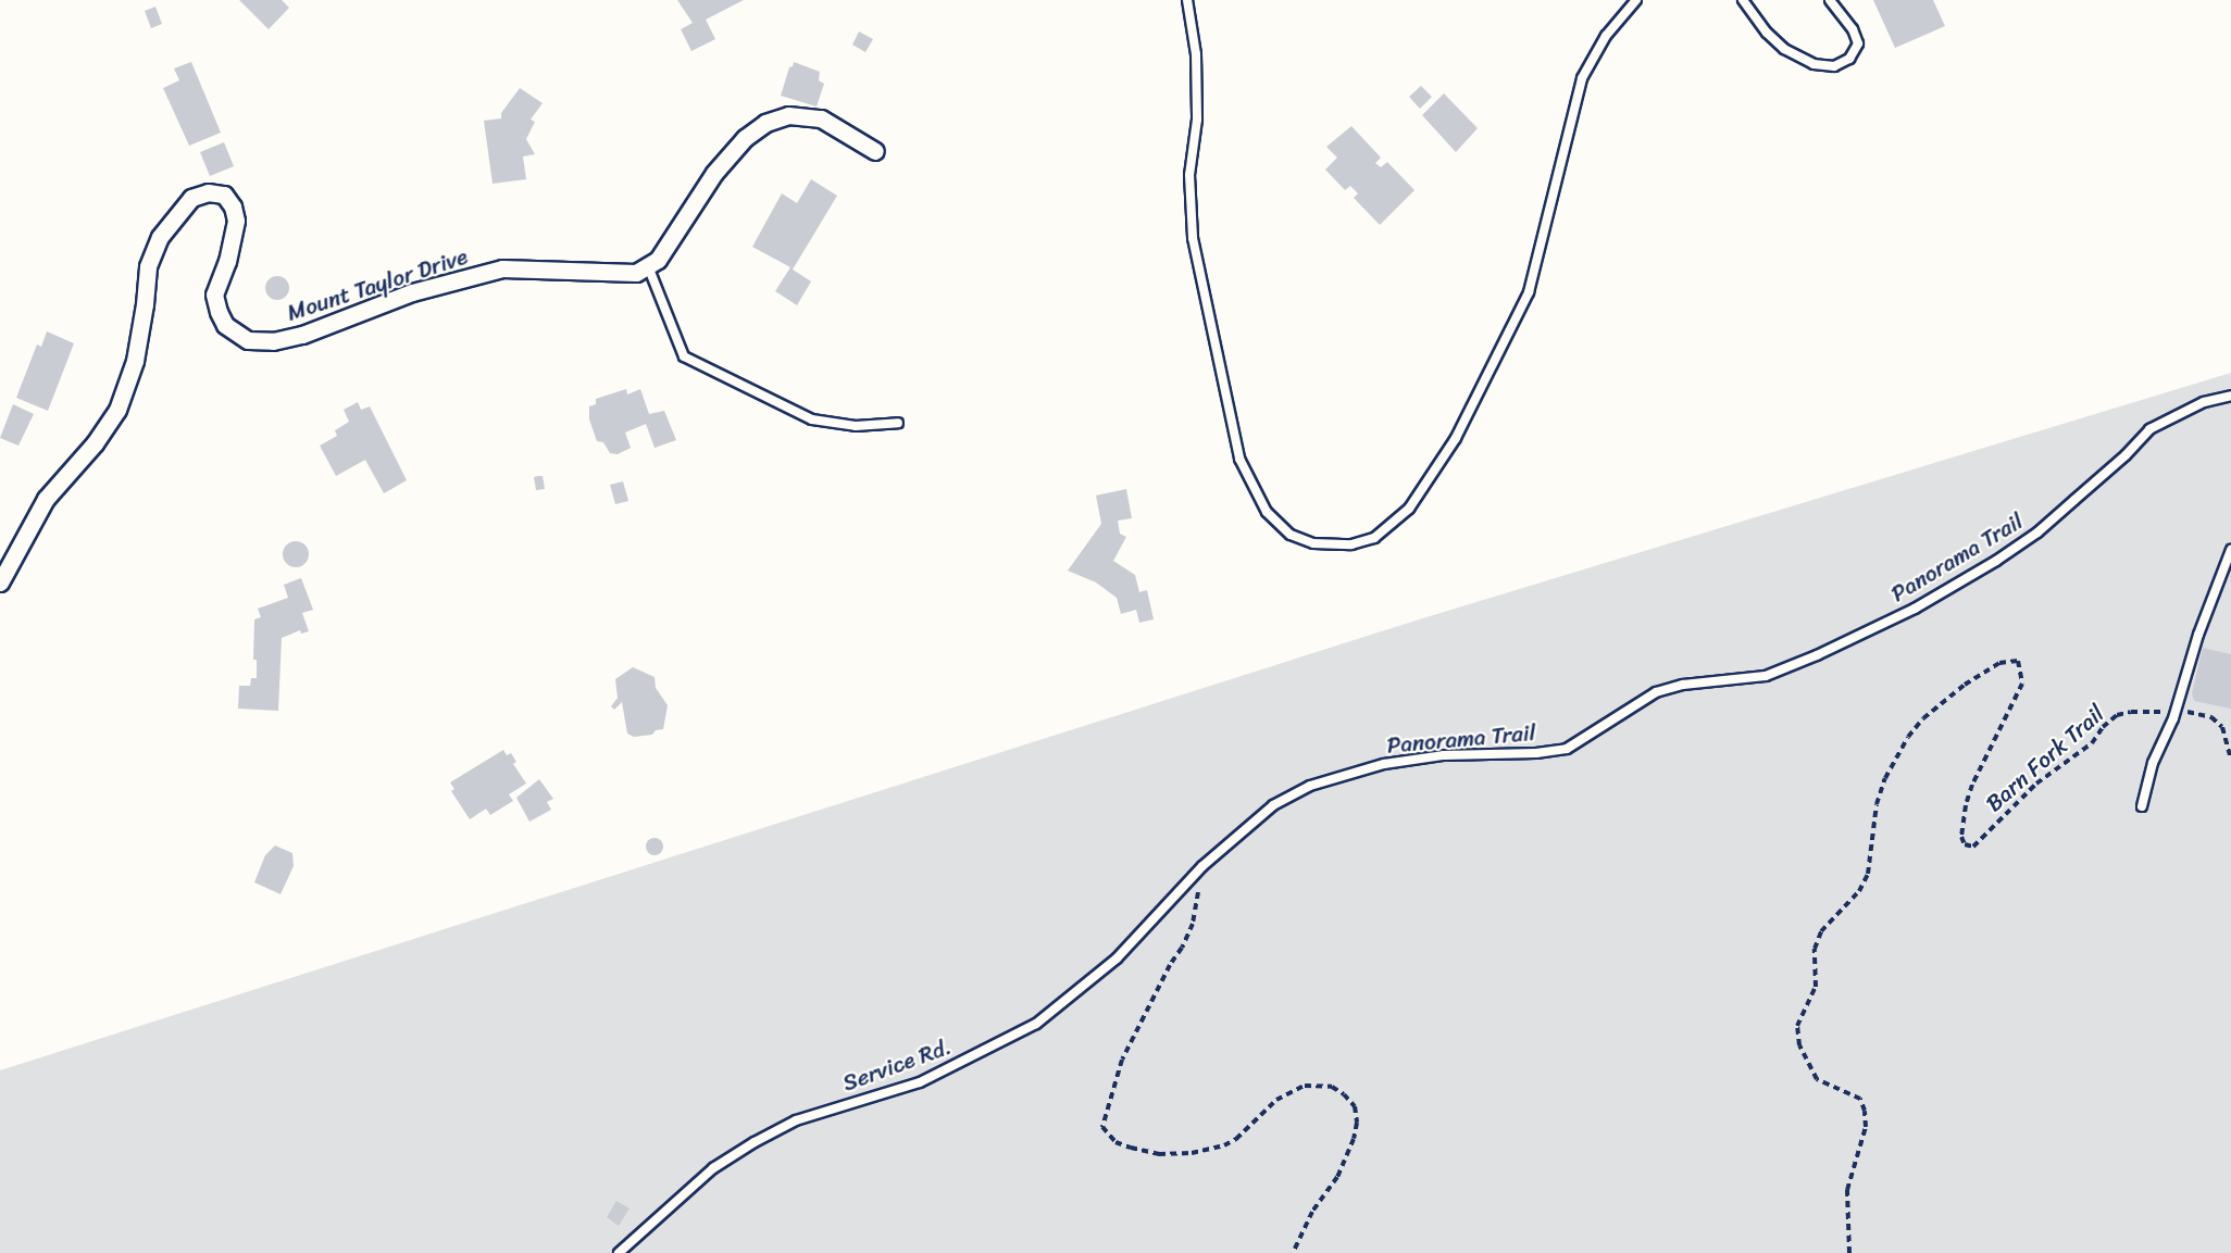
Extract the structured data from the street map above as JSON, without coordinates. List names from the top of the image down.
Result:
{
  "streets": {
    "street": ["Mount Taylor Drive"],
    "lane": ["Panorama Trail", "Service Rd."],
    "path": ["Barn Fork Trail"]
  },
  "crossings": [
    ["Panorama Trail", "Service Rd."]
  ]
}
